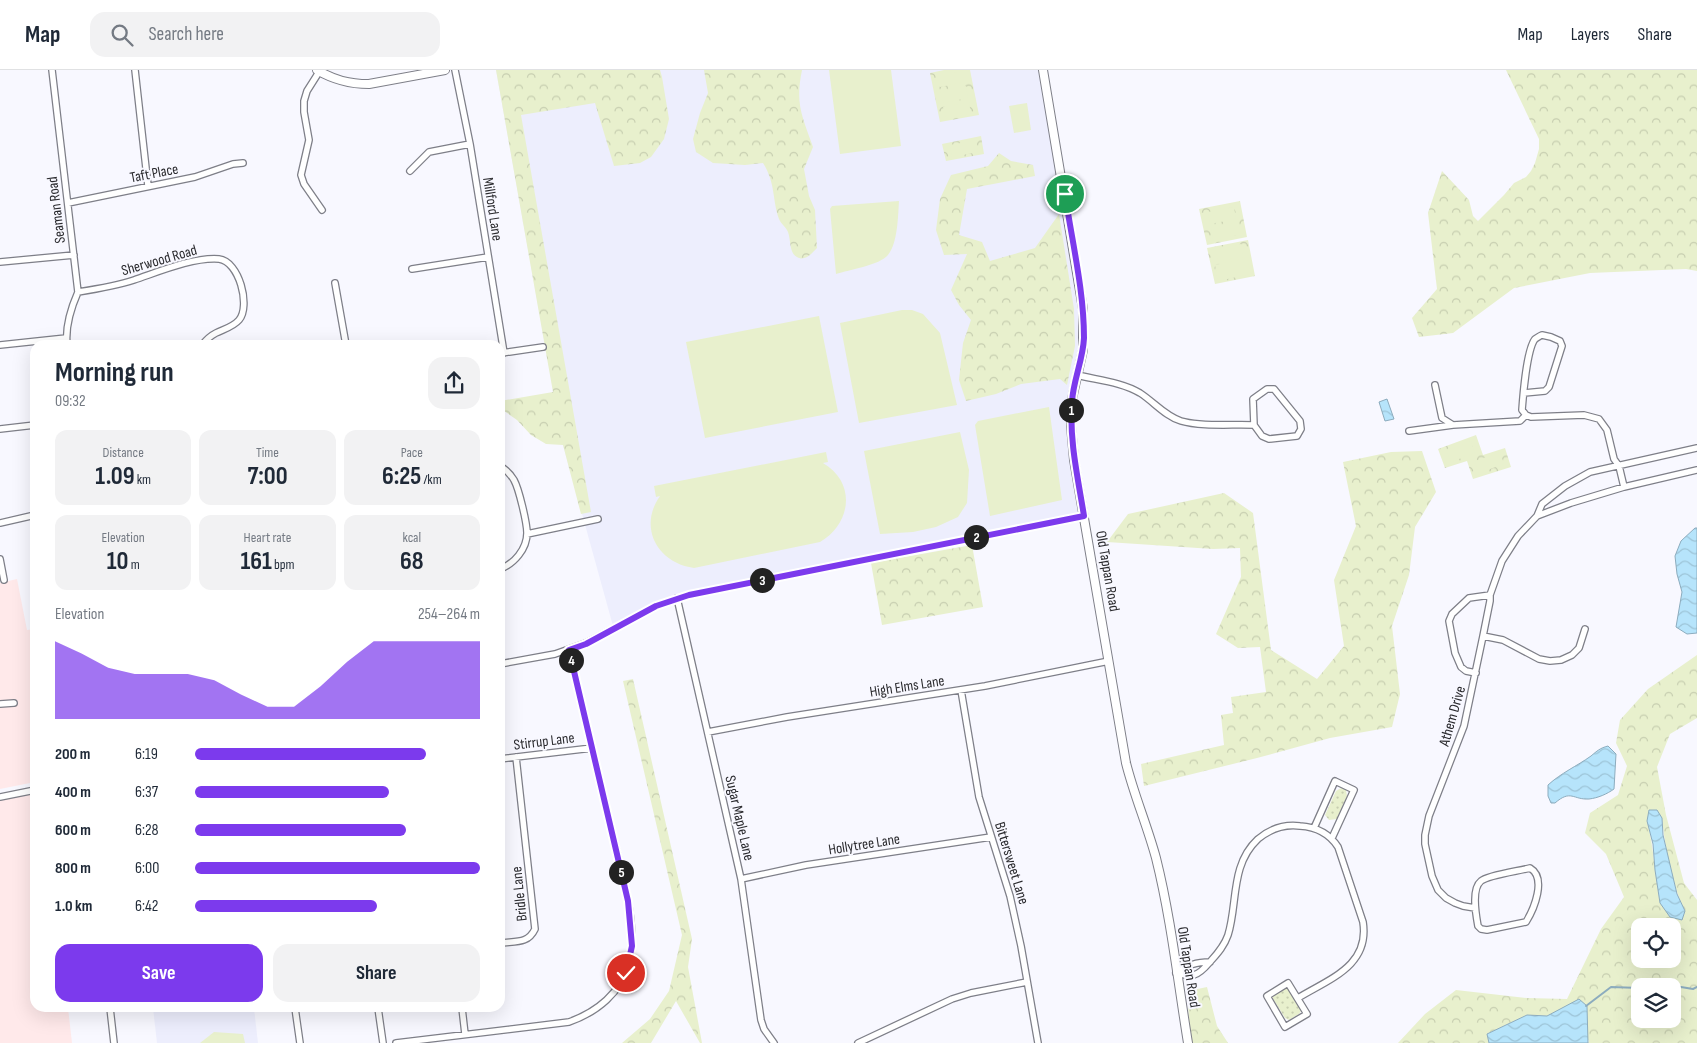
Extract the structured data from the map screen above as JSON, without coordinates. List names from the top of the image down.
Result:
{
  "streets": {
    "street": [
      "Taft Place",
      "Millford Lane",
      "Seaman Road",
      "Sherwood Road",
      "Old Tappan Road",
      "High Elms Lane",
      "Athem Drive",
      "Stirrup Lane",
      "Sugar Maple Lane",
      "Hollytree Lane",
      "Bittersweet Lane",
      "Bridle Lane"
    ]
  },
  "crossings": [
    ["Taft Place", "Seaman Road"],
    ["Seaman Road", "Sherwood Road"],
    ["Old Tappan Road", "High Elms Lane"],
    ["High Elms Lane", "Sugar Maple Lane"],
    ["High Elms Lane", "Bittersweet Lane"],
    ["Stirrup Lane", "Bridle Lane"],
    ["Sugar Maple Lane", "Hollytree Lane"],
    ["Hollytree Lane", "Bittersweet Lane"]
  ],
  "page": {
    "header": "Map",
    "search": "Search here",
    "nav": ["Map", "Layers", "Share"],
    "heading": ["Morning run", "09:32"],
    "pins": [
      "1",
      "2",
      "3",
      "4",
      "5"
    ],
    "stats": [
      ["Distance", "1.09 km"],
      ["Time", "7:00"],
      ["Pace", "6:25 /km"],
      ["Elevation", "10 m"],
      ["Heart rate", "161 bpm"],
      ["kcal", "68"]
    ],
    "chart": ["Elevation", "254–264 m"],
    "list": [
      {
        "name": "200 m",
        "note": "6:19"
      },
      {
        "name": "400 m",
        "note": "6:37"
      },
      {
        "name": "600 m",
        "note": "6:28"
      },
      {
        "name": "800 m",
        "note": "6:00"
      },
      {
        "name": "1.0 km",
        "note": "6:42"
      }
    ],
    "buttons": ["Save", "Share"]
  }
}
